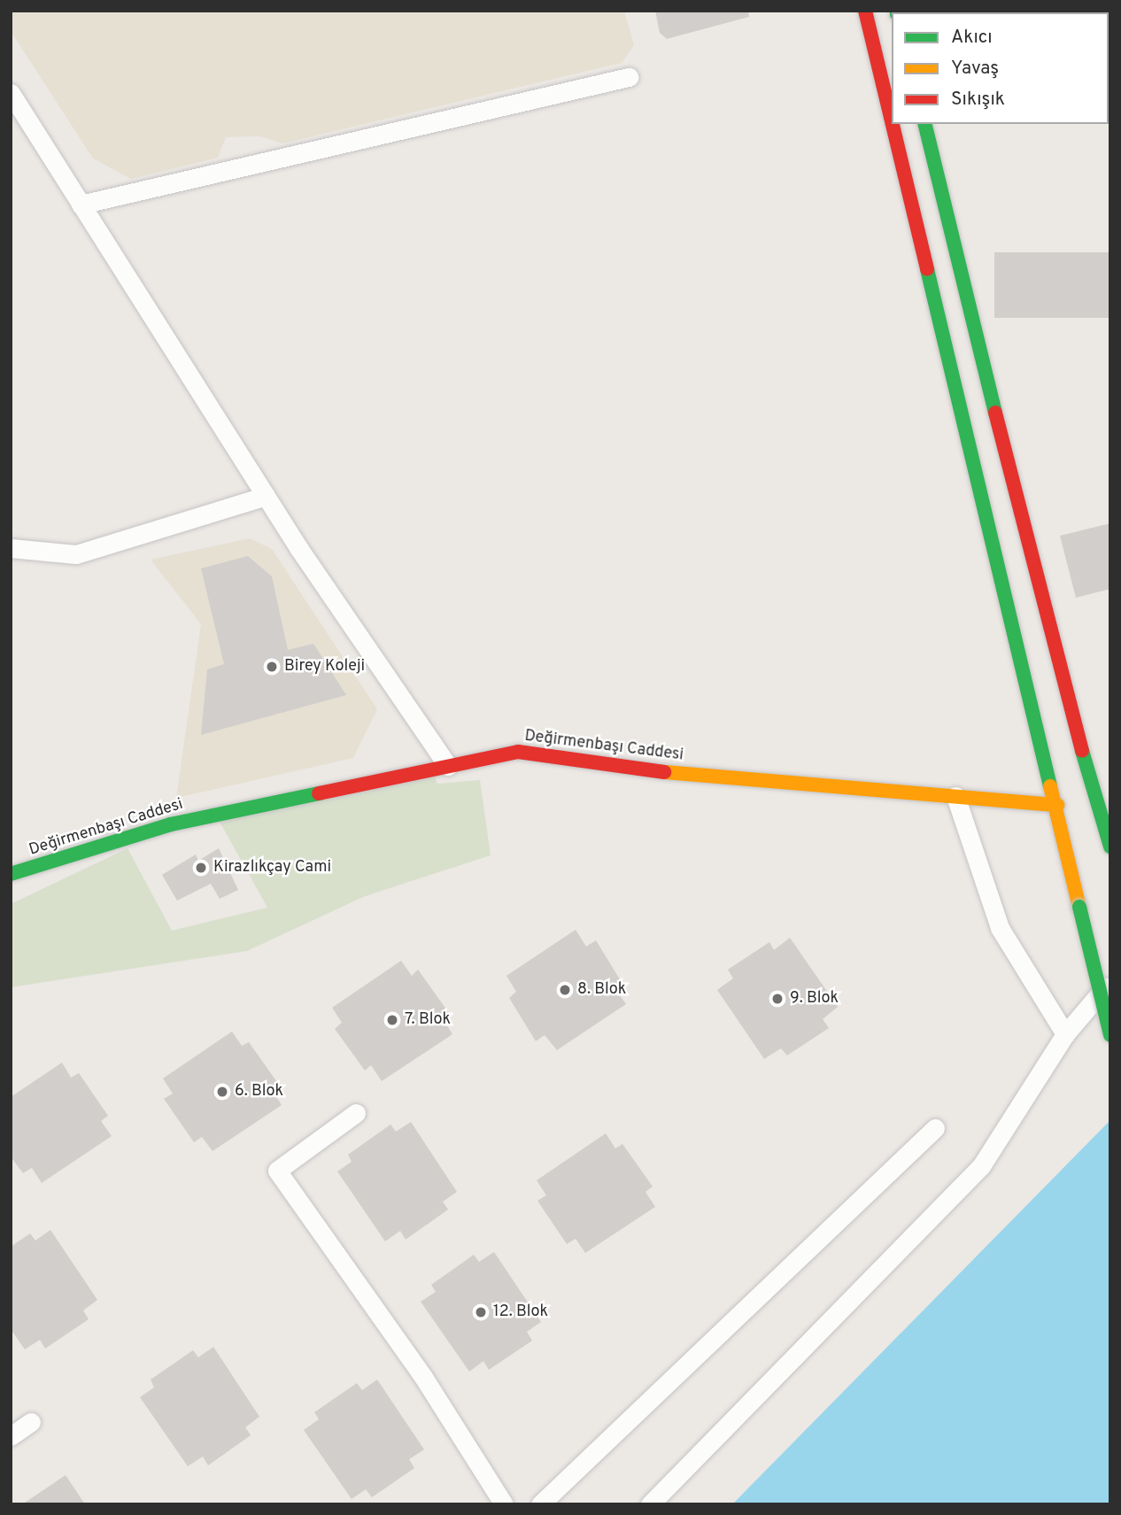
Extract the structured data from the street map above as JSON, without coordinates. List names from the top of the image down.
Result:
{
  "streets": {
    "main road": ["Değirmenbaşı Caddesi"]
  },
  "places": [
    "Birey Koleji",
    "Kirazlıkçay Cami",
    "8. Blok",
    "9. Blok",
    "7. Blok",
    "6. Blok",
    "12. Blok"
  ],
  "legend": ["Akıcı", "Yavaş", "Sıkışık"]
}
